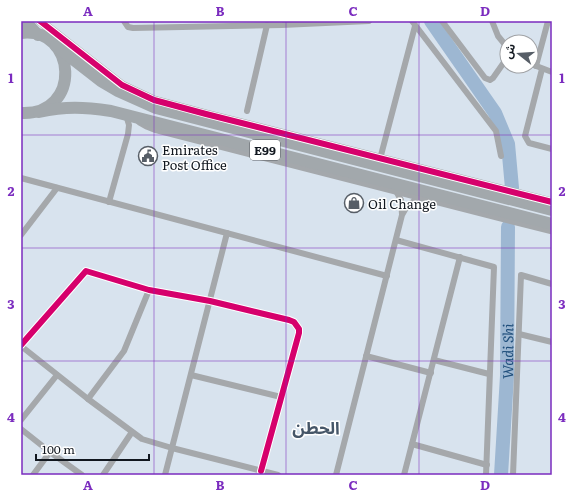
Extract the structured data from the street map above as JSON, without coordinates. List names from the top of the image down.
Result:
{
  "streets": {
    "highway": ["E99"]
  },
  "districts": ["الحطن"],
  "water": ["Wadi Shi"],
  "places": {
    "public building": ["Emirates Post Office"],
    "shop": ["Oil Change"]
  },
  "scale_bar": "100 m",
  "north": "left",
  "grid": {
    "columns": [
      "A",
      "B",
      "C",
      "D"
    ],
    "rows": [
      "1",
      "2",
      "3",
      "4"
    ]
  }
}
